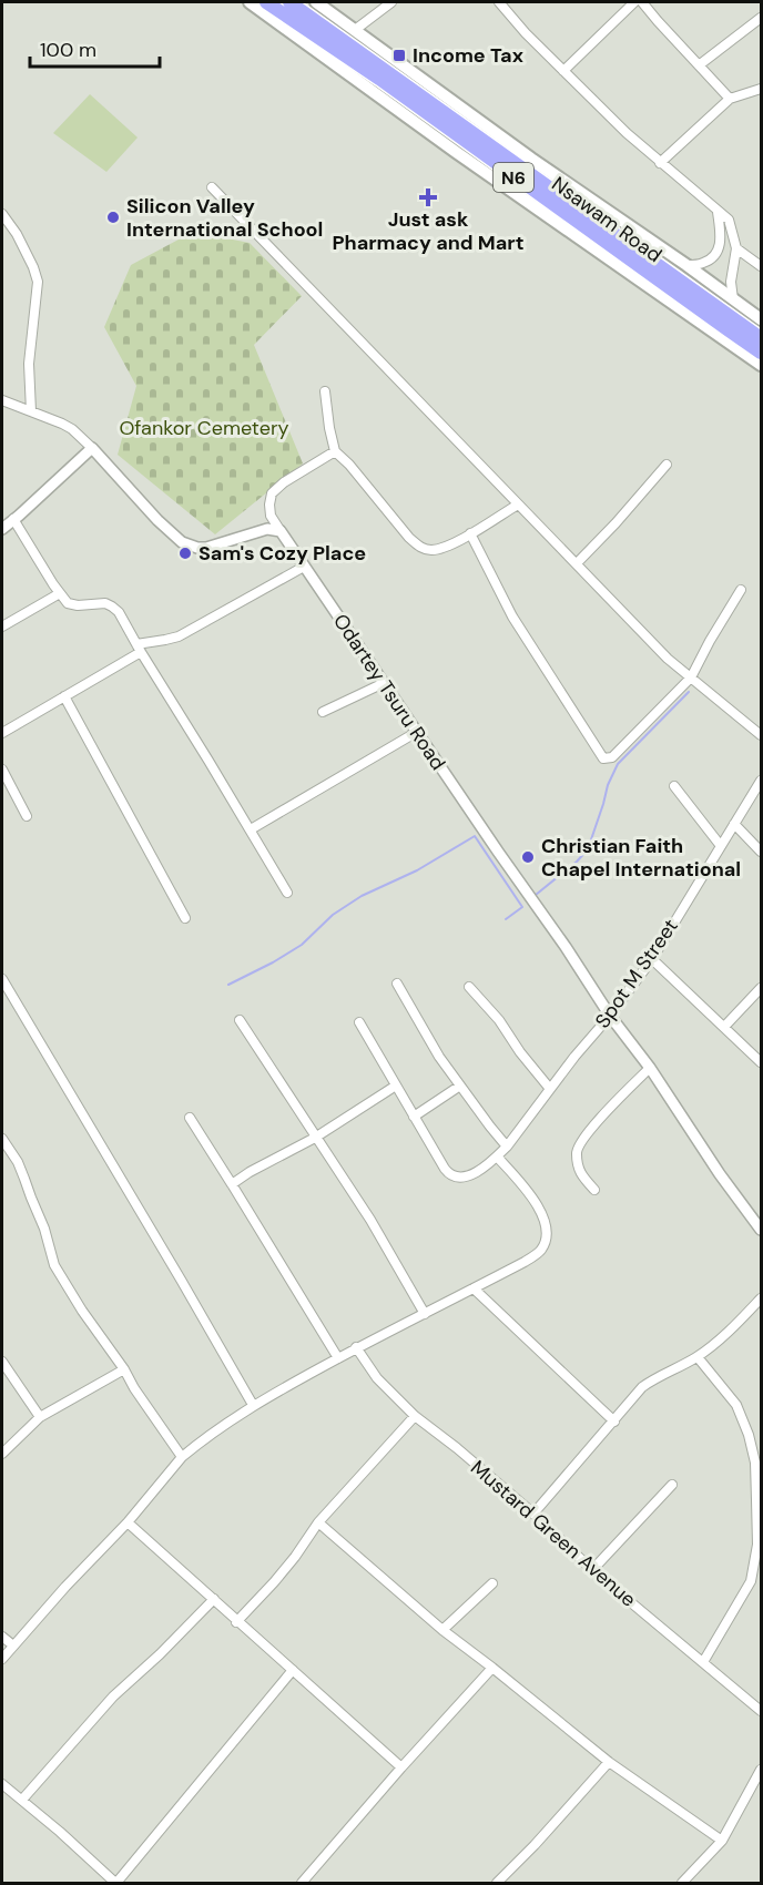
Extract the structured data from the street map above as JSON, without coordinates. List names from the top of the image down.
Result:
{
  "streets": {
    "highway": ["N6", "Nsawam Road"],
    "street": ["Odartey Tsuru Road", "Spot M Street", "Mustard Green Avenue"]
  },
  "crossings": [
    ["Odartey Tsuru Road", "Spot M Street"]
  ],
  "parks": ["Ofankor Cemetery"],
  "places": {
    "transit": ["Income Tax"],
    "health": ["Just ask Pharmacy and Mart"],
    "other": ["Silicon Valley International School", "Sam's Cozy Place", "Christian Faith Chapel International"]
  },
  "scale_bar": "100 m"
}
